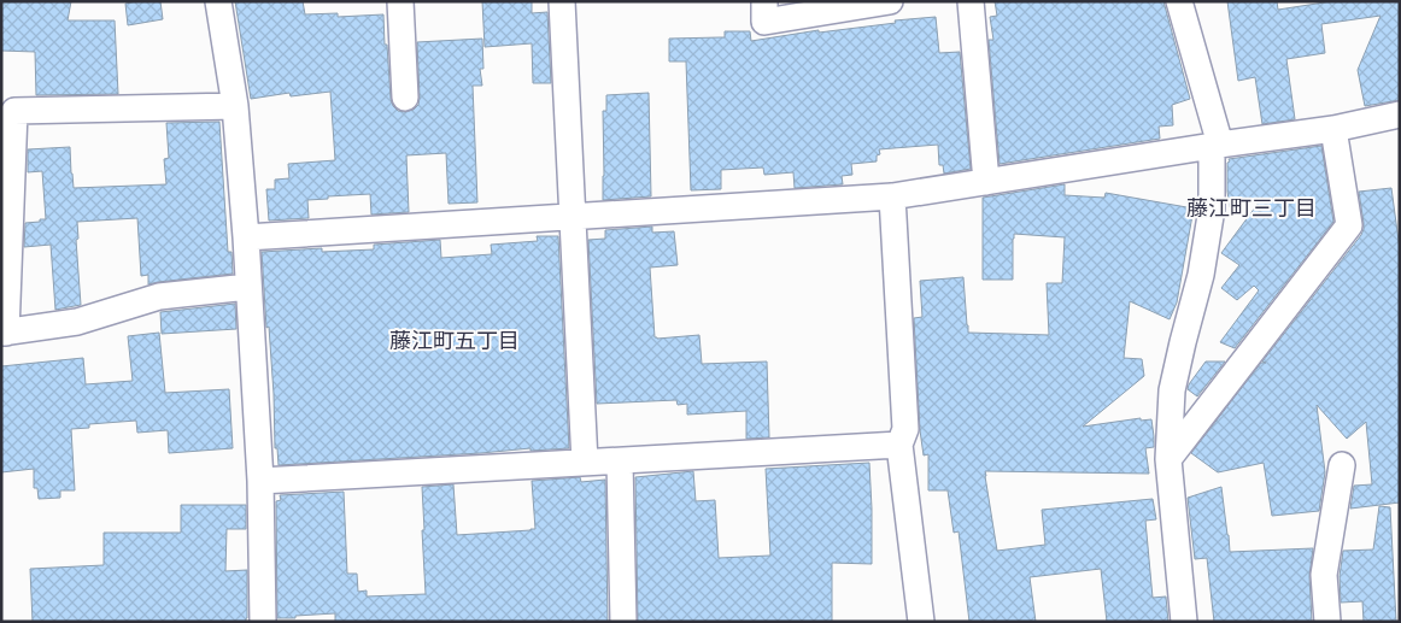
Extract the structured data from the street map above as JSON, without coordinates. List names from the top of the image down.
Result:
{
  "districts": ["藤江町三丁目", "藤江町五丁目"]
}
